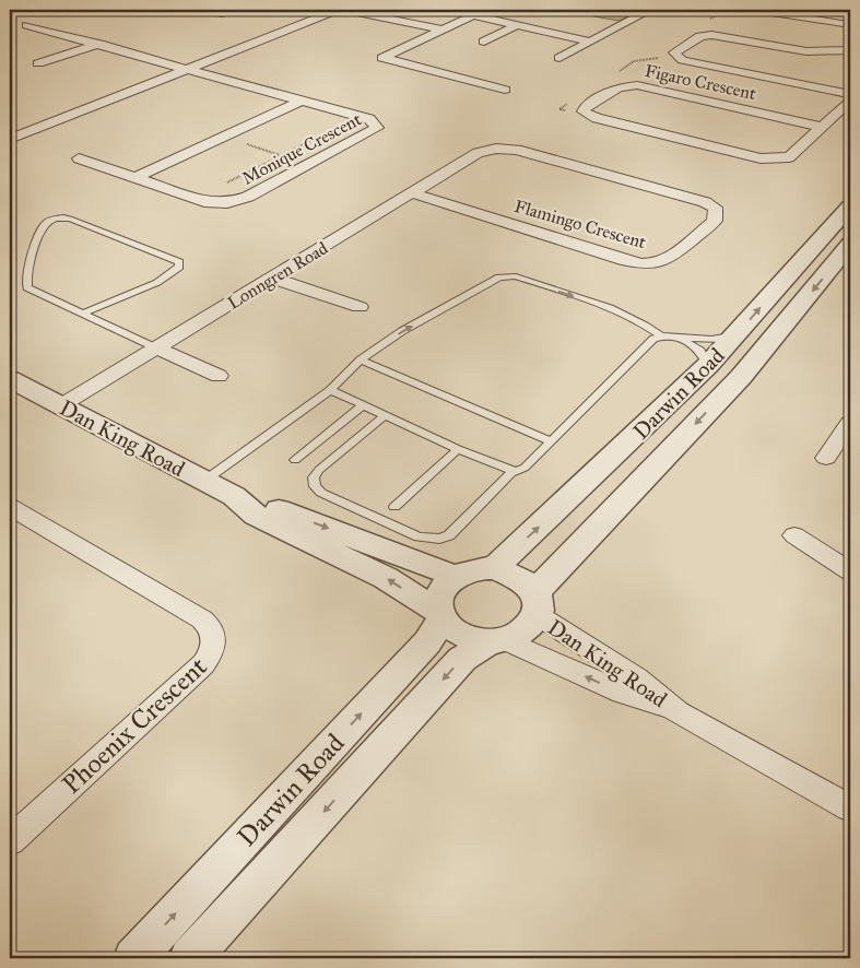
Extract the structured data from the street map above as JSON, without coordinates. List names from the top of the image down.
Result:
{
  "streets": {
    "street": [
      "Figaro Crescent",
      "Monique Crescent",
      "Flamingo Crescent",
      "Lonngren Road",
      "Darwin Road",
      "Dan King Road",
      "Phoenix Crescent"
    ]
  },
  "crossings": [
    ["Flamingo Crescent", "Lonngren Road"],
    ["Lonngren Road", "Dan King Road"],
    ["Darwin Road", "Dan King Road"]
  ]
}
